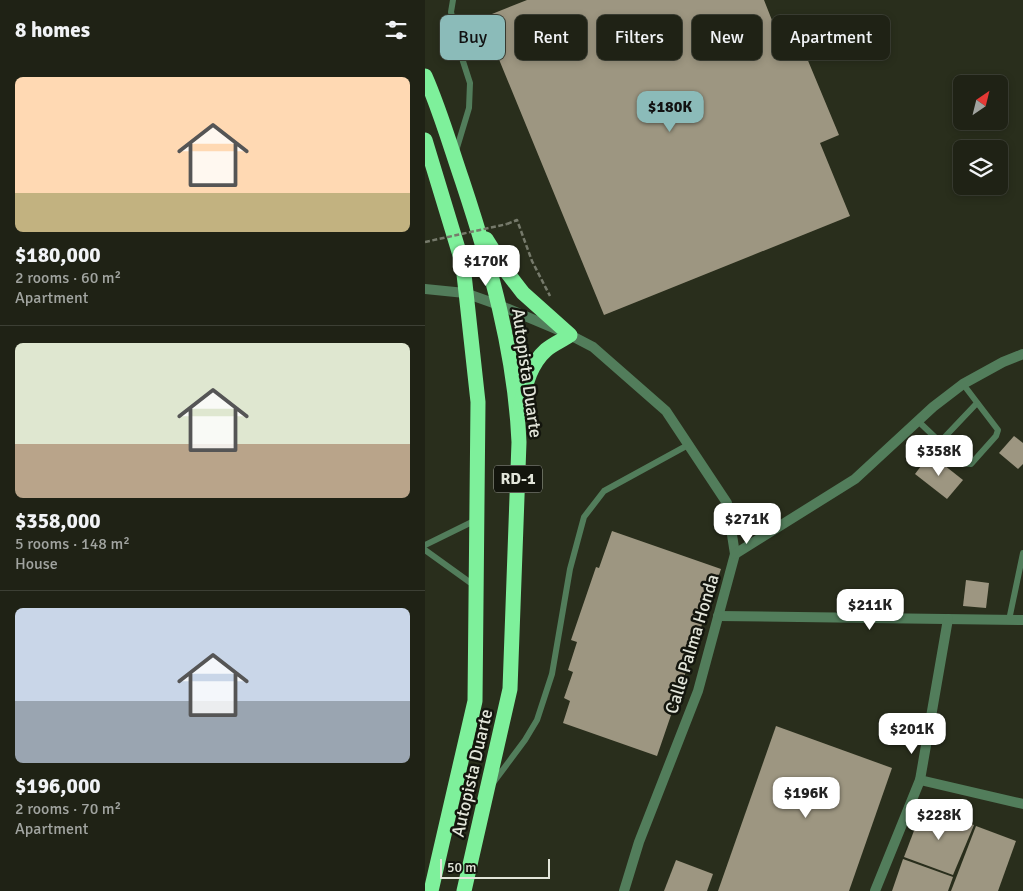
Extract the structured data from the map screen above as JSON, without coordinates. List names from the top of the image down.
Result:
{
  "streets": {
    "highway": ["Autopista Duarte", "RD-1"],
    "street": ["Calle Palma Honda"]
  },
  "crossings": [
    ["Autopista Duarte", "Calle Palma Honda"]
  ],
  "scale_bar": "50 m",
  "north": "top right",
  "page": {
    "heading": "8 homes",
    "chip": [
      "Buy",
      "Rent",
      "Filters",
      "New",
      "Apartment"
    ],
    "list": [
      {
        "name": "$180,000",
        "note": "2 rooms · 60 m² · Apartment"
      },
      {
        "name": "$358,000",
        "note": "5 rooms · 148 m² · House"
      },
      {
        "name": "$196,000",
        "note": "2 rooms · 70 m² · Apartment"
      }
    ],
    "price": [
      "$180K",
      "$170K",
      "$358K",
      "$271K",
      "$211K",
      "$201K",
      "$196K",
      "$228K"
    ],
    "scale": "50 m"
  }
}
